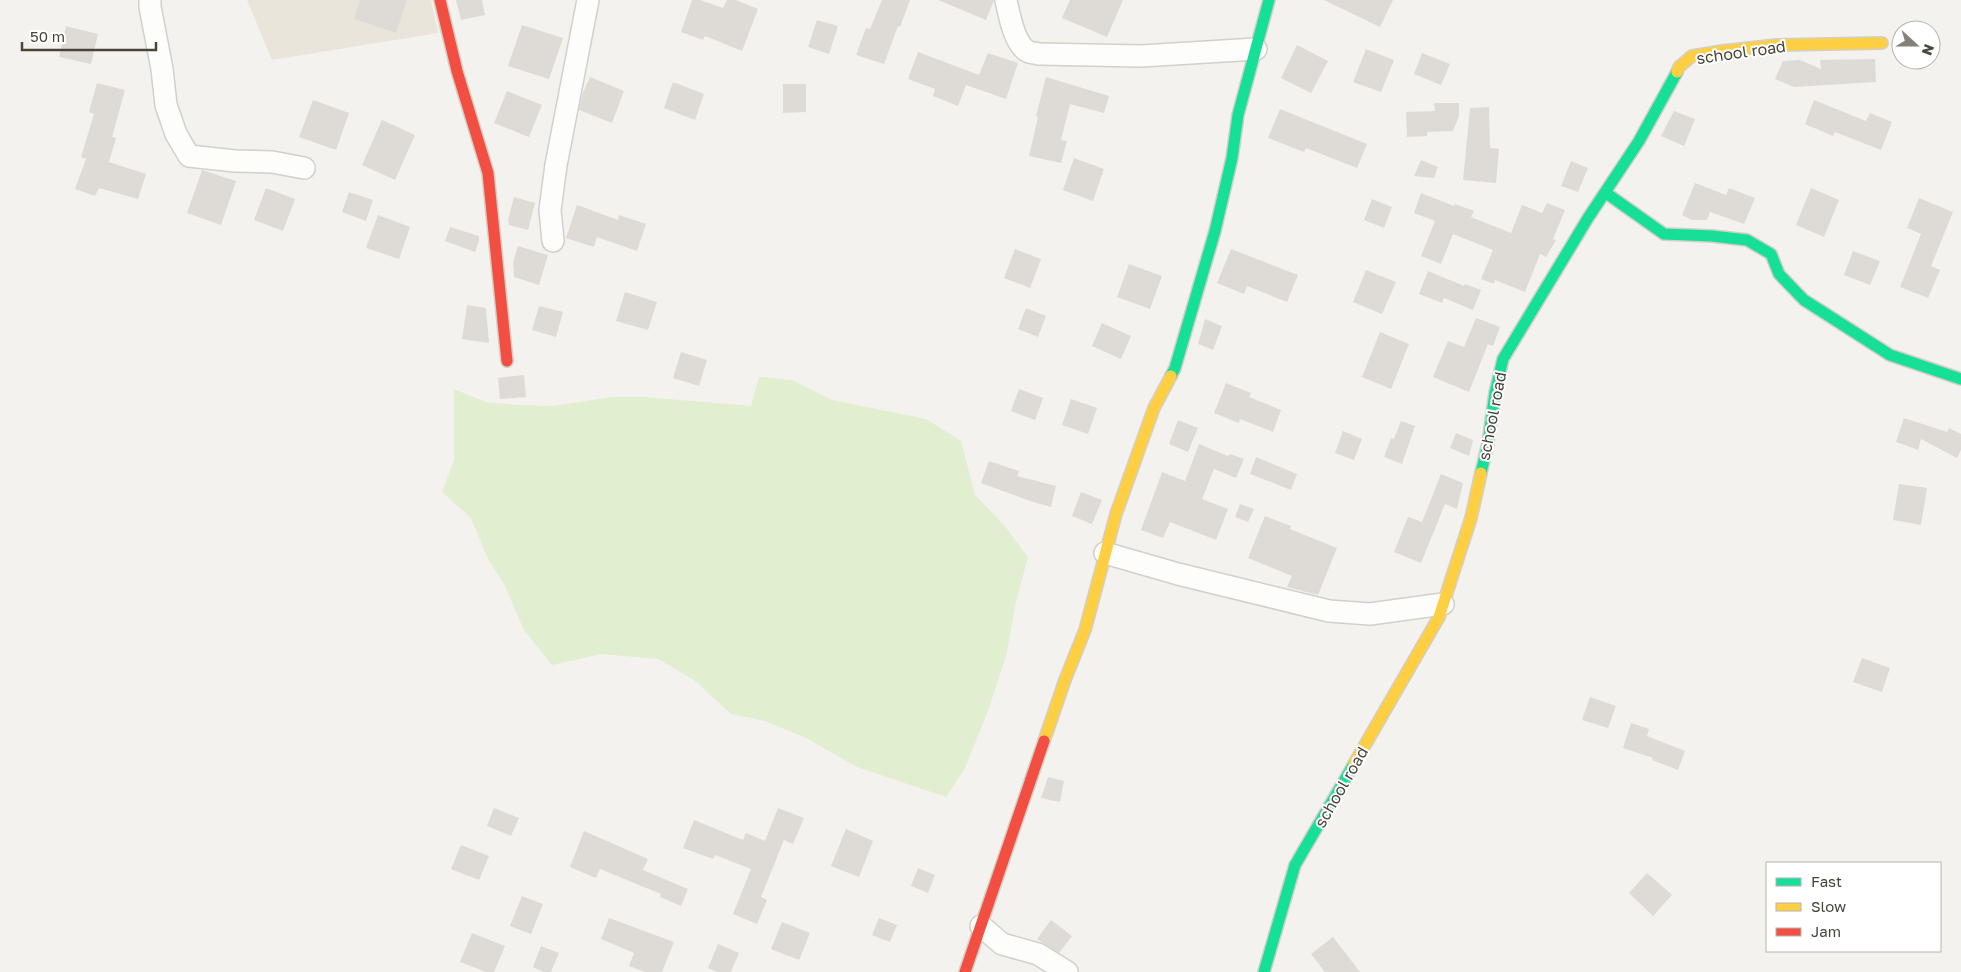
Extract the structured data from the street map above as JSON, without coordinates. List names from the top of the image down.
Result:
{
  "streets": {
    "street": ["school road"]
  },
  "legend": ["Fast", "Slow", "Jam"],
  "scale_bar": "50 m",
  "north": "right"
}
